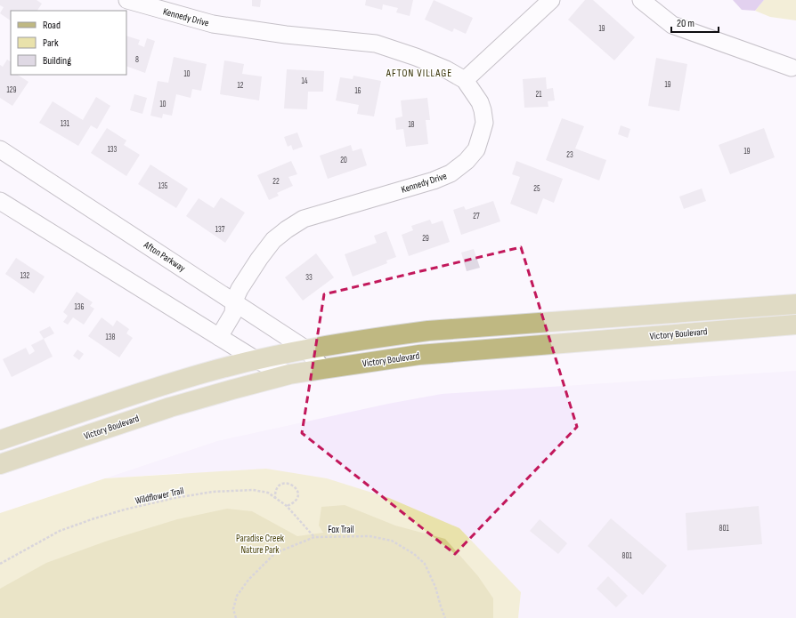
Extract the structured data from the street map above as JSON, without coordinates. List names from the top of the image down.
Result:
{
  "streets": {
    "main road": ["Victory Boulevard"],
    "street": ["Kennedy Drive", "Afton Parkway"],
    "path": ["Wildflower Trail", "Fox Trail"]
  },
  "crossings": [
    ["Kennedy Drive", "Afton Parkway"],
    ["Afton Parkway", "Victory Boulevard"],
    ["Wildflower Trail", "Fox Trail"]
  ],
  "districts": ["AFTON VILLAGE"],
  "parks": ["Paradise Creek Nature Park"],
  "house_numbers": [
    "19",
    "8",
    "10",
    "14",
    "19",
    "12",
    "129",
    "16",
    "21",
    "10",
    "131",
    "18",
    "133",
    "19",
    "23",
    "20",
    "22",
    "135",
    "25",
    "27",
    "137",
    "29",
    "132",
    "33",
    "136",
    "138",
    "801",
    "801"
  ],
  "legend": ["Road", "Park", "Building"],
  "scale_bar": "20 m"
}
